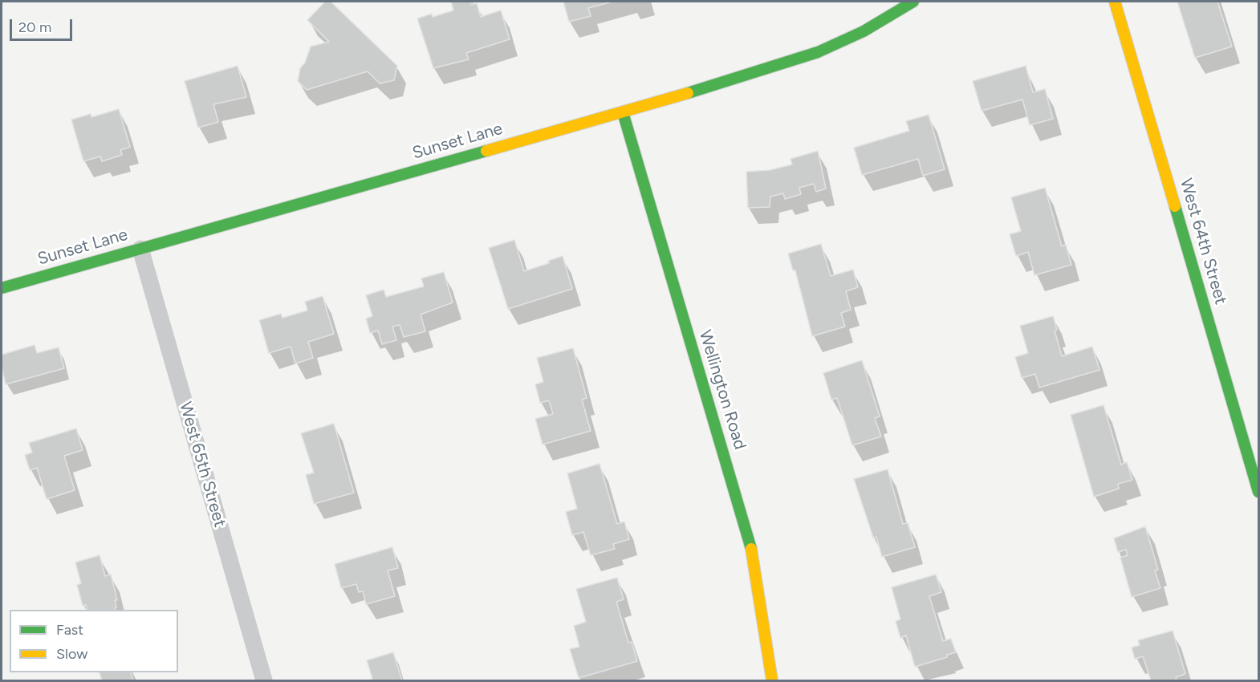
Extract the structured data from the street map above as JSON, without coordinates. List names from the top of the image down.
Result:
{
  "streets": {
    "street": [
      "Sunset Lane",
      "West 64th Street",
      "Wellington Road",
      "West 65th Street"
    ]
  },
  "crossings": [
    ["Sunset Lane", "Wellington Road"],
    ["Sunset Lane", "West 65th Street"]
  ],
  "legend": ["Fast", "Slow"],
  "scale_bar": "20 m"
}
